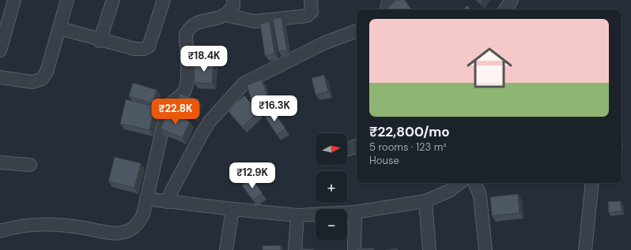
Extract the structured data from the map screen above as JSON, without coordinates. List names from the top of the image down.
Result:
{
  "north": "right",
  "page": {
    "list": [
      {
        "name": "₹22,800/mo",
        "note": "5 rooms · 123 m² · House"
      }
    ],
    "price": [
      "₹18.4K",
      "₹16.3K",
      "₹22.8K",
      "₹12.9K"
    ],
    "map_buttons": ["+", "−"]
  }
}
